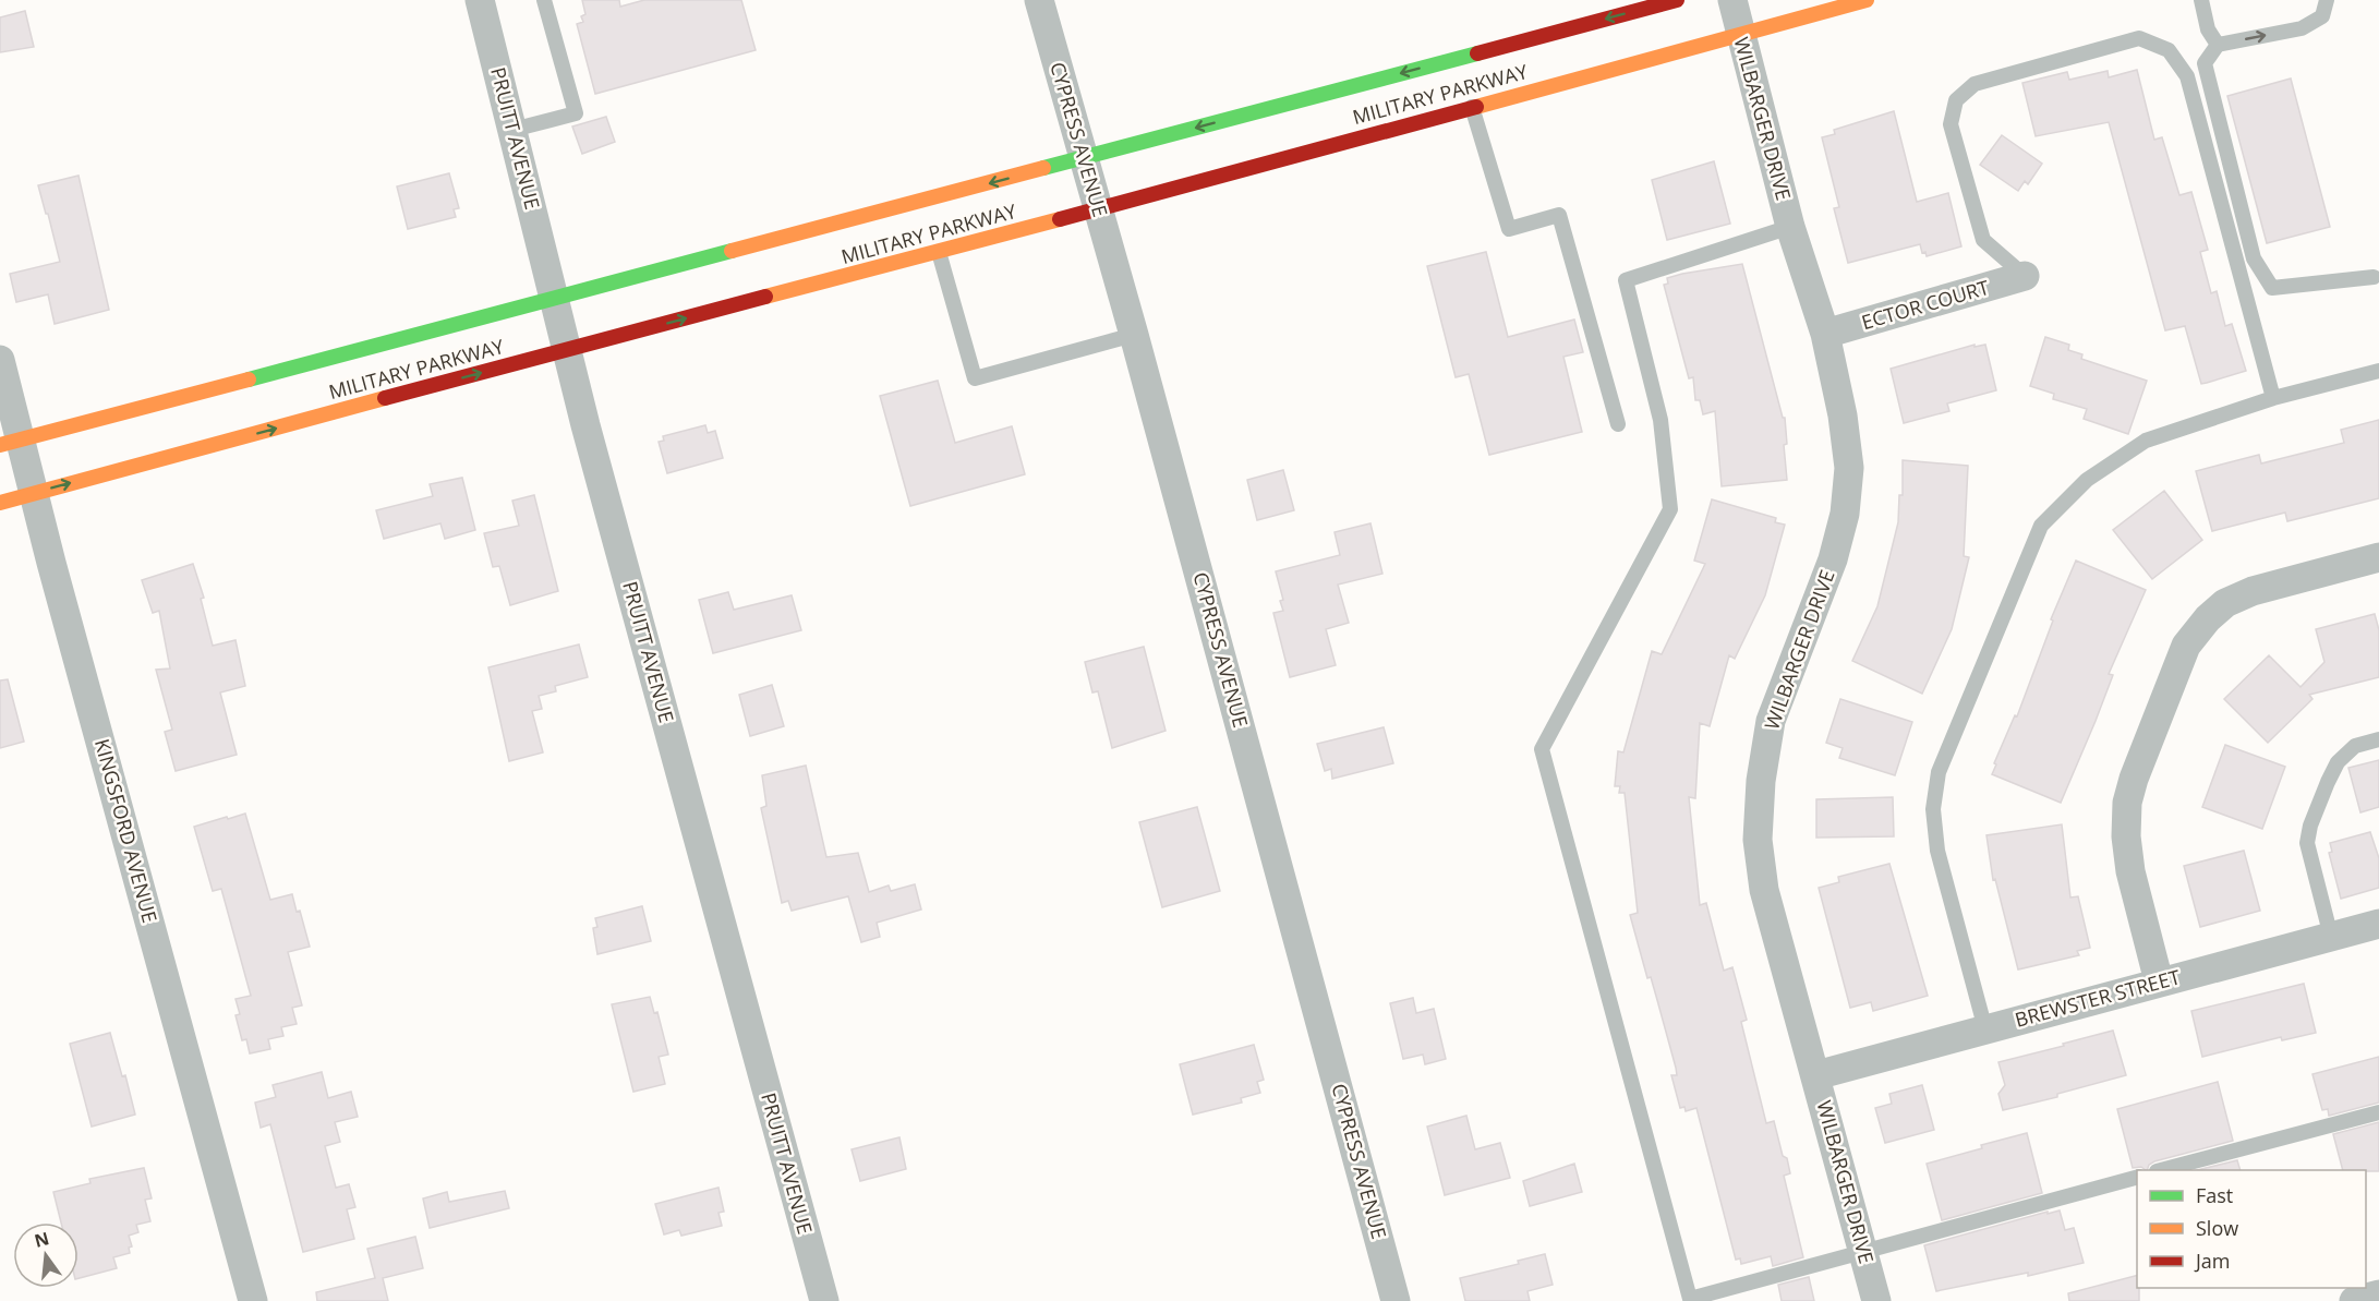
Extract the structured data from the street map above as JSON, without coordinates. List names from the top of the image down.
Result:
{
  "streets": {
    "main road": ["MILITARY PARKWAY"],
    "street": [
      "WILBARGER DRIVE",
      "PRUITT AVENUE",
      "CYPRESS AVENUE",
      "ECTOR COURT",
      "KINGSFORD AVENUE",
      "BREWSTER STREET"
    ]
  },
  "crossings": [
    ["MILITARY PARKWAY", "WILBARGER DRIVE"],
    ["MILITARY PARKWAY", "PRUITT AVENUE"],
    ["MILITARY PARKWAY", "CYPRESS AVENUE"],
    ["MILITARY PARKWAY", "KINGSFORD AVENUE"],
    ["WILBARGER DRIVE", "ECTOR COURT"],
    ["WILBARGER DRIVE", "BREWSTER STREET"]
  ],
  "legend": ["Fast", "Slow", "Jam"],
  "north": "top"
}
